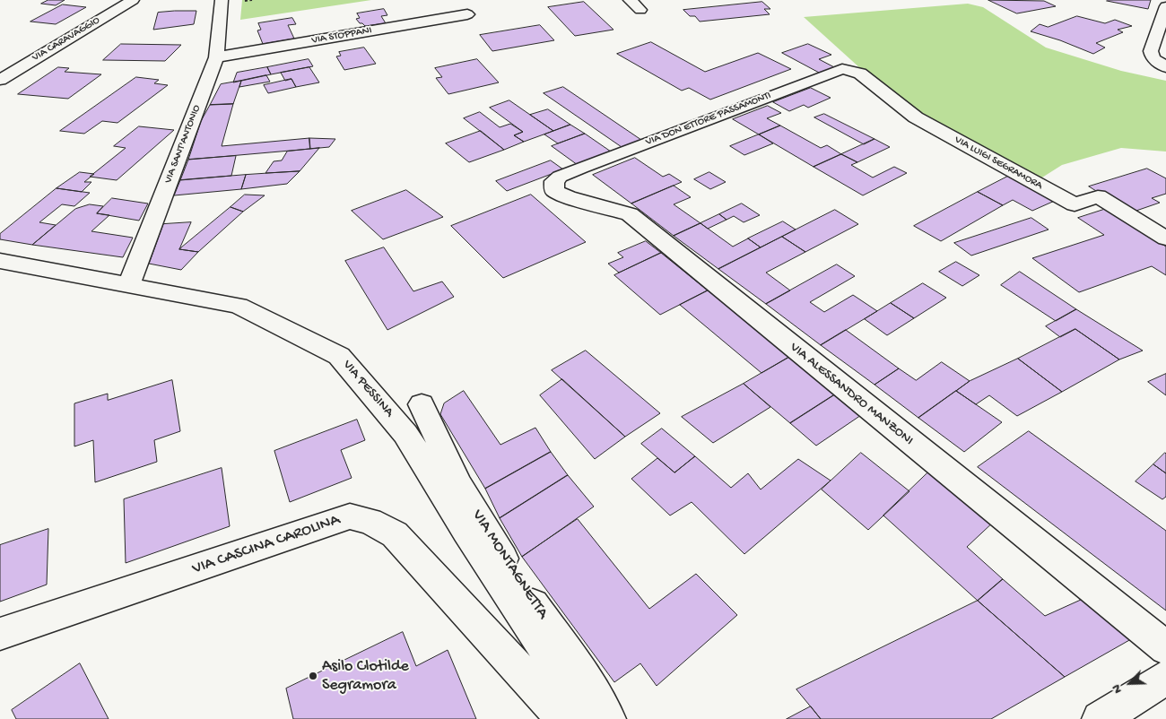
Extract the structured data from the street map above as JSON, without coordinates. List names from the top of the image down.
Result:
{
  "streets": {
    "street": [
      "VIA STOPPANI",
      "VIA CARAVAGGIO",
      "VIA DON ETTORE PASSAMONTI",
      "VIA SANT'ANTONIO",
      "VIA LUIGI SEGRAMORA",
      "VIA PESSINA",
      "VIA ALESSANDRO MANZONI",
      "VIA CASCINA CAROLINA",
      "VIA MONTAGNETTA"
    ]
  },
  "crossings": [
    ["VIA STOPPANI", "VIA SANT'ANTONIO"],
    ["VIA DON ETTORE PASSAMONTI", "VIA LUIGI SEGRAMORA"],
    ["VIA DON ETTORE PASSAMONTI", "VIA ALESSANDRO MANZONI"],
    ["VIA SANT'ANTONIO", "VIA PESSINA"]
  ],
  "places": ["Asilo Clotilde Segramora"],
  "north": "bottom left"
}
